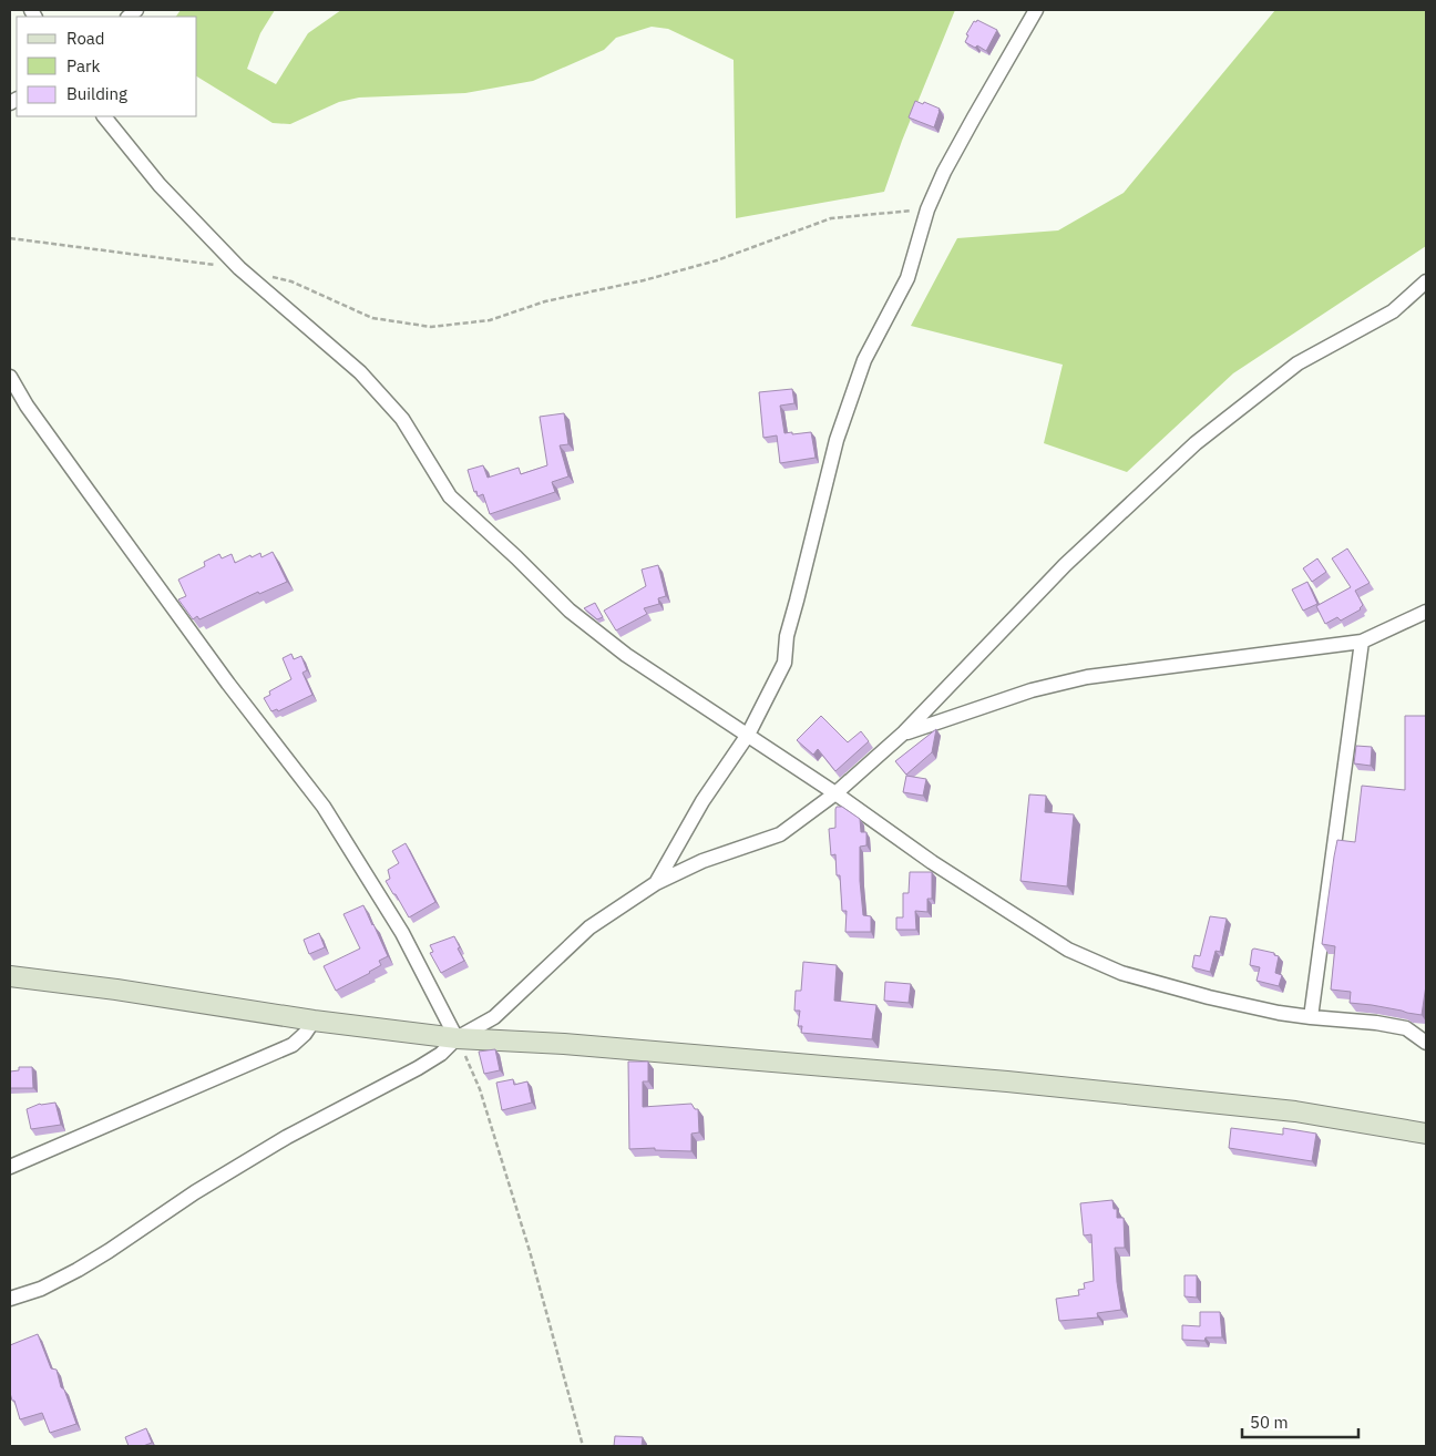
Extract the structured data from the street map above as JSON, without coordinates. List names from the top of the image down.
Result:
{
  "legend": ["Road", "Park", "Building"],
  "scale_bar": "50 m"
}
